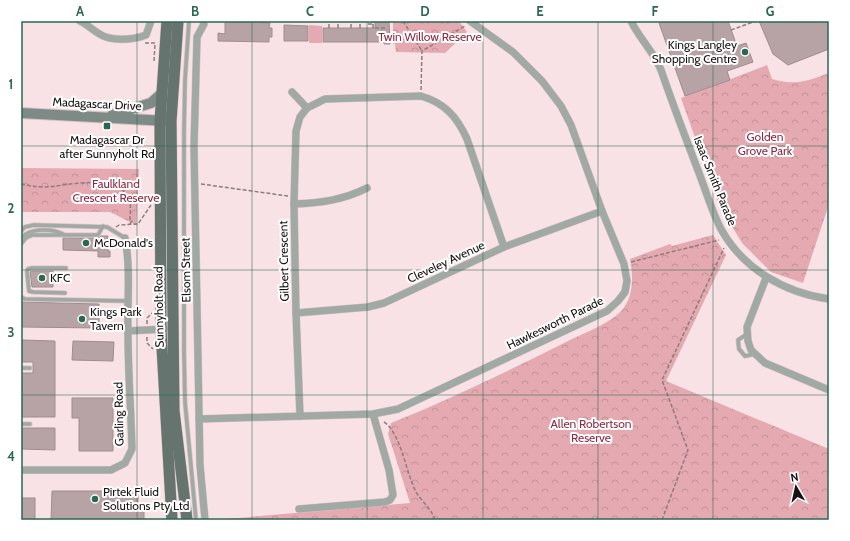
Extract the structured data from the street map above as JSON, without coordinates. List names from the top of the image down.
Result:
{
  "streets": {
    "main road": ["Sunnyholt Road"],
    "street": [
      "Madagascar Drive",
      "Isaac Smith Parade",
      "Gilbert Crescent",
      "Cleveley Avenue",
      "Elsom Street",
      "Hawkesworth Parade",
      "Garling Road"
    ]
  },
  "crossings": [
    ["Madagascar Drive", "Sunnyholt Road"],
    ["Gilbert Crescent", "Cleveley Avenue"],
    ["Gilbert Crescent", "Hawkesworth Parade"],
    ["Cleveley Avenue", "Hawkesworth Parade"],
    ["Elsom Street", "Hawkesworth Parade"]
  ],
  "parks": [
    "Twin Willow Reserve",
    "Golden Grove Park",
    "Faulkland Crescent Reserve",
    "Allen Robertson Reserve"
  ],
  "places": {
    "other": [
      "Kings Langley Shopping Centre",
      "McDonald's",
      "KFC",
      "Kings Park Tavern",
      "Pirtek Fluid Solutions Pty Ltd"
    ],
    "transit": ["Madagascar Dr after Sunnyholt Rd"]
  },
  "north": "top",
  "grid": {
    "columns": [
      "A",
      "B",
      "C",
      "D",
      "E",
      "F",
      "G"
    ],
    "rows": [
      "1",
      "2",
      "3",
      "4"
    ]
  }
}
